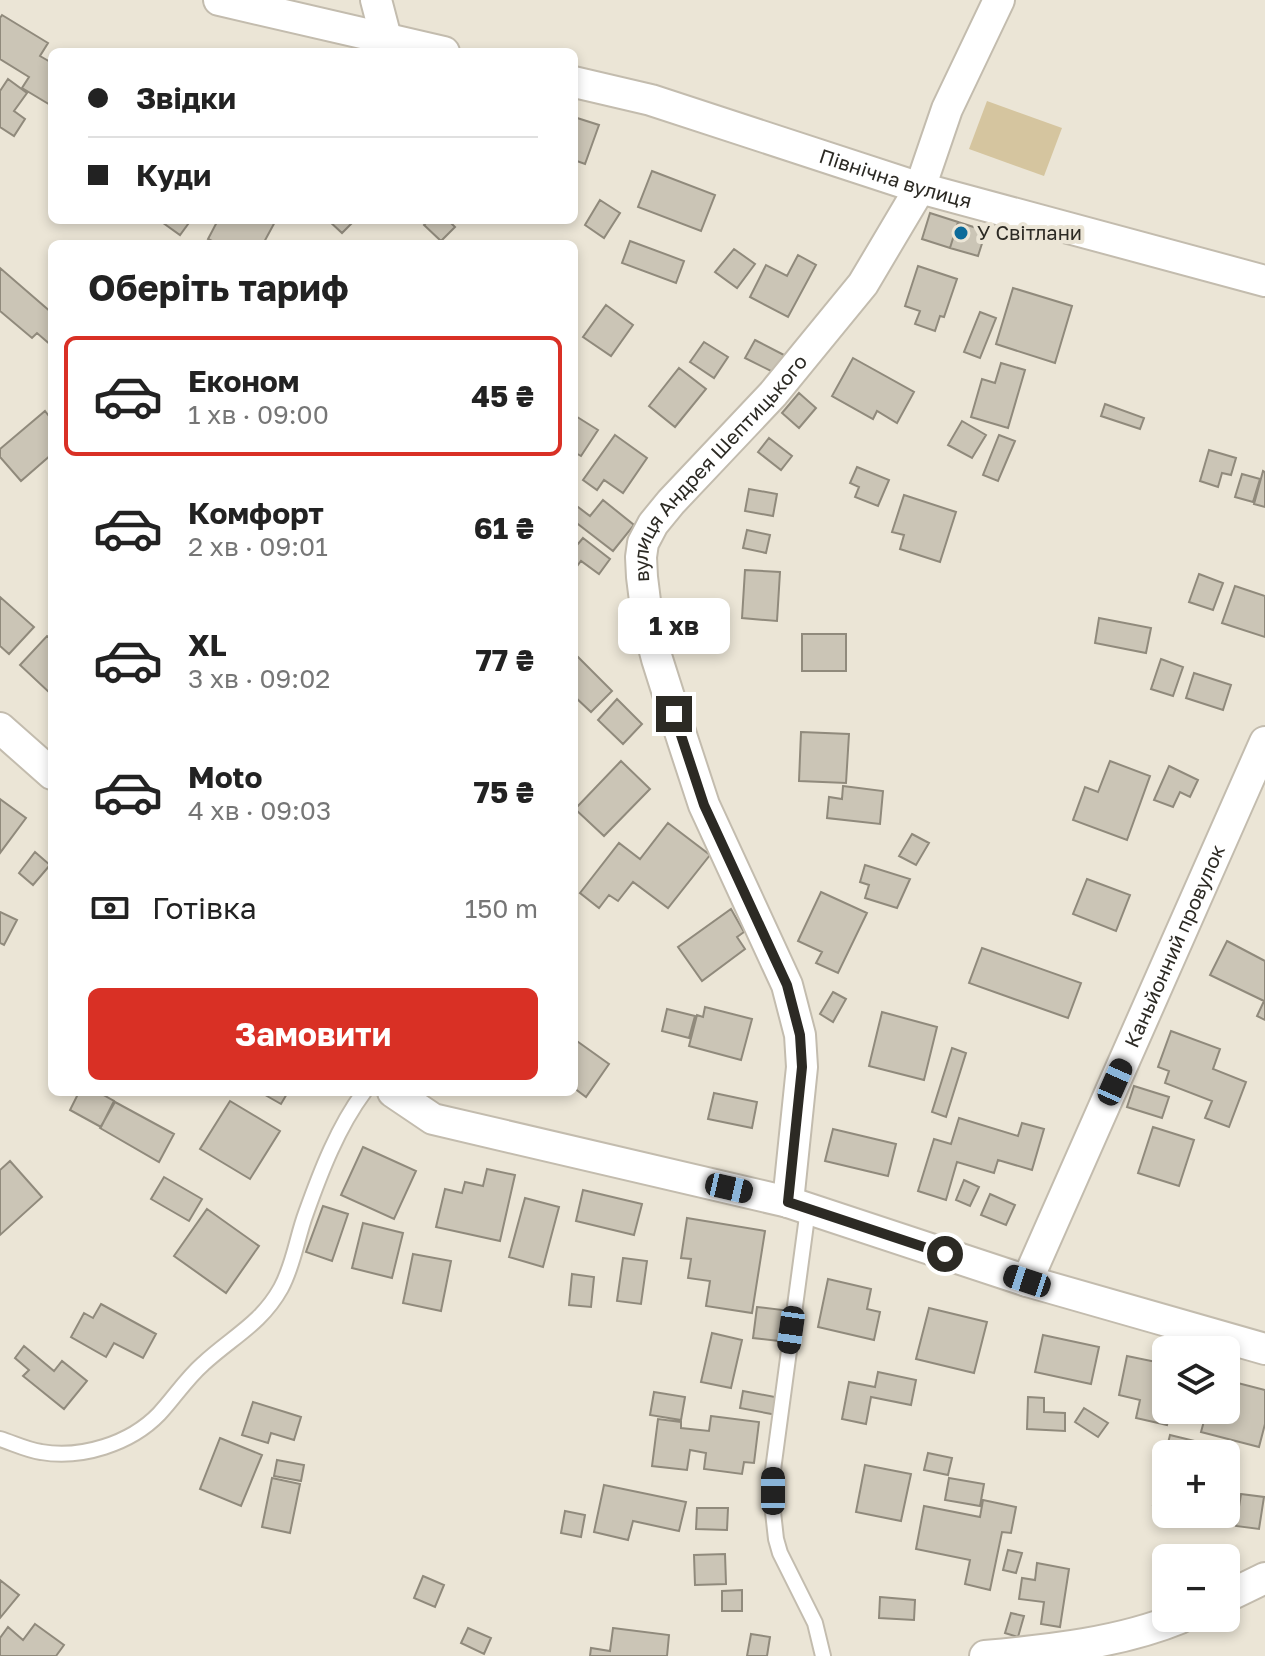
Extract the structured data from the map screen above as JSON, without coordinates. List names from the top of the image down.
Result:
{
  "streets": {
    "street": ["Північна вулиця", "вулиця Андрея Шептицького", "Каньйонний провулок"]
  },
  "crossings": [
    ["Північна вулиця", "вулиця Андрея Шептицького"]
  ],
  "places": ["У Світлани"],
  "page": {
    "banner": ["Звідки", "Куди"],
    "heading": "Оберіть тариф",
    "list": [
      {
        "name": "Економ",
        "note": "1 хв · 09:00",
        "value": "45 ₴"
      },
      {
        "name": "Комфорт",
        "note": "2 хв · 09:01",
        "value": "61 ₴"
      },
      {
        "name": "XL",
        "note": "3 хв · 09:02",
        "value": "77 ₴"
      },
      {
        "name": "Moto",
        "note": "4 хв · 09:03",
        "value": "75 ₴"
      }
    ],
    "bubble": "1 хв",
    "pay": ["Готівка", "150 m"],
    "buttons": "Замовити",
    "map_buttons": ["+", "−"]
  }
}
